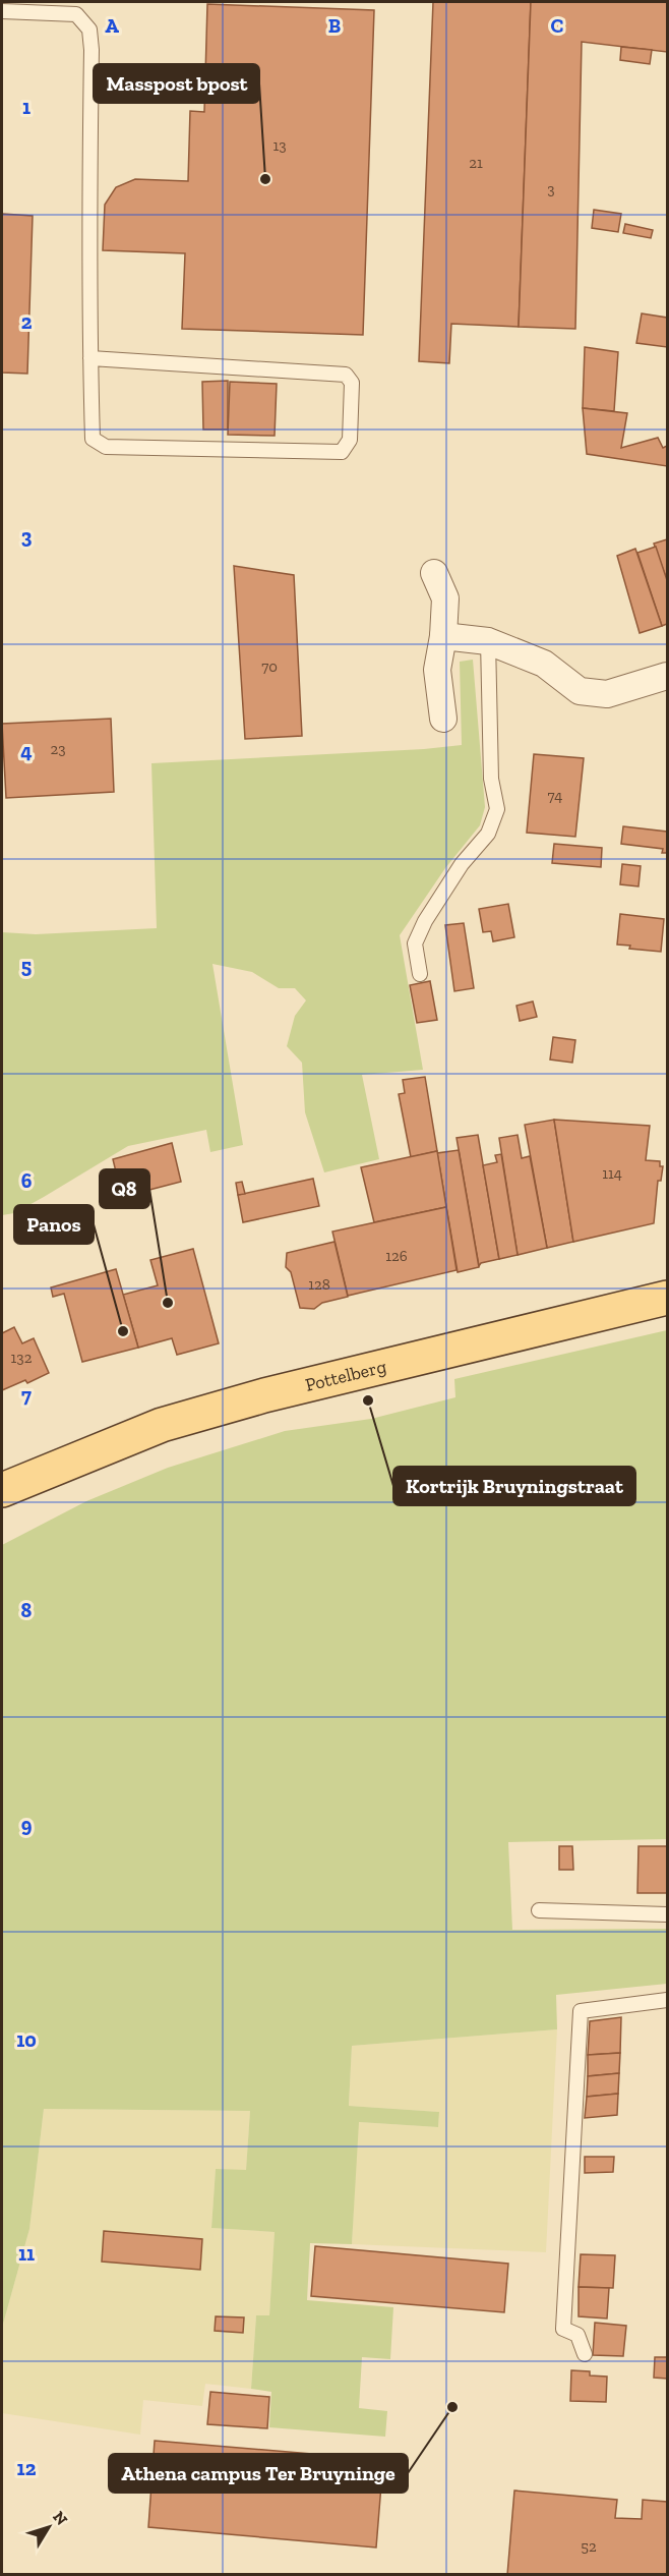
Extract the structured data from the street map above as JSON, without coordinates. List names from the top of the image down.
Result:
{
  "streets": {
    "main road": ["Pottelberg"]
  },
  "places": [
    "Masspost bpost",
    "Q8",
    "Panos",
    "Kortrijk Bruyningstraat",
    "Athena campus Ter Bruyninge"
  ],
  "house_numbers": [
    "13",
    "21",
    "3",
    "70",
    "23",
    "74",
    "114",
    "126",
    "128",
    "132",
    "52"
  ],
  "north": "top right",
  "grid": {
    "columns": ["A", "B", "C"],
    "rows": [
      "1",
      "2",
      "3",
      "4",
      "5",
      "6",
      "7",
      "8",
      "9",
      "10",
      "11",
      "12"
    ]
  }
}
